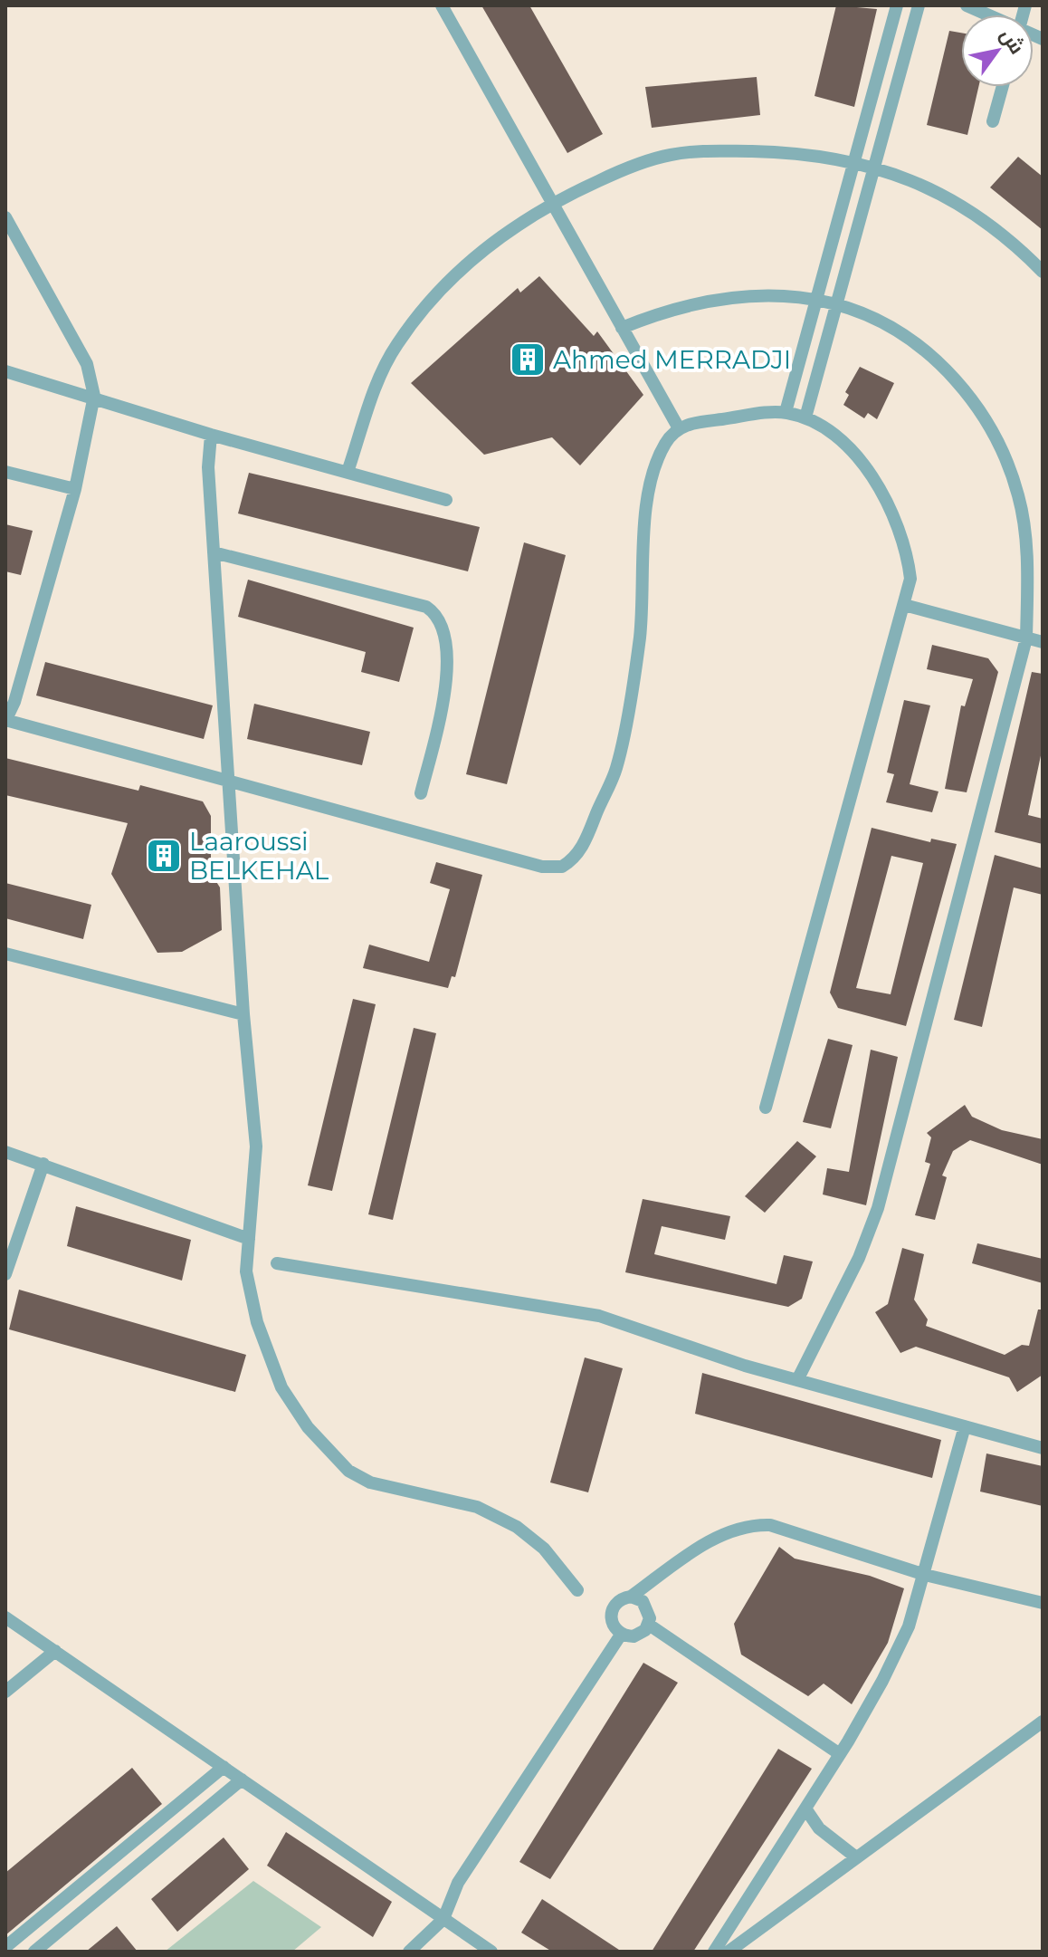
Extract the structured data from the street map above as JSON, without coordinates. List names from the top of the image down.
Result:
{
  "places": {
    "building": ["Ahmed MERRADJI", "Laaroussi BELKEHAL"]
  },
  "north": "top right"
}
